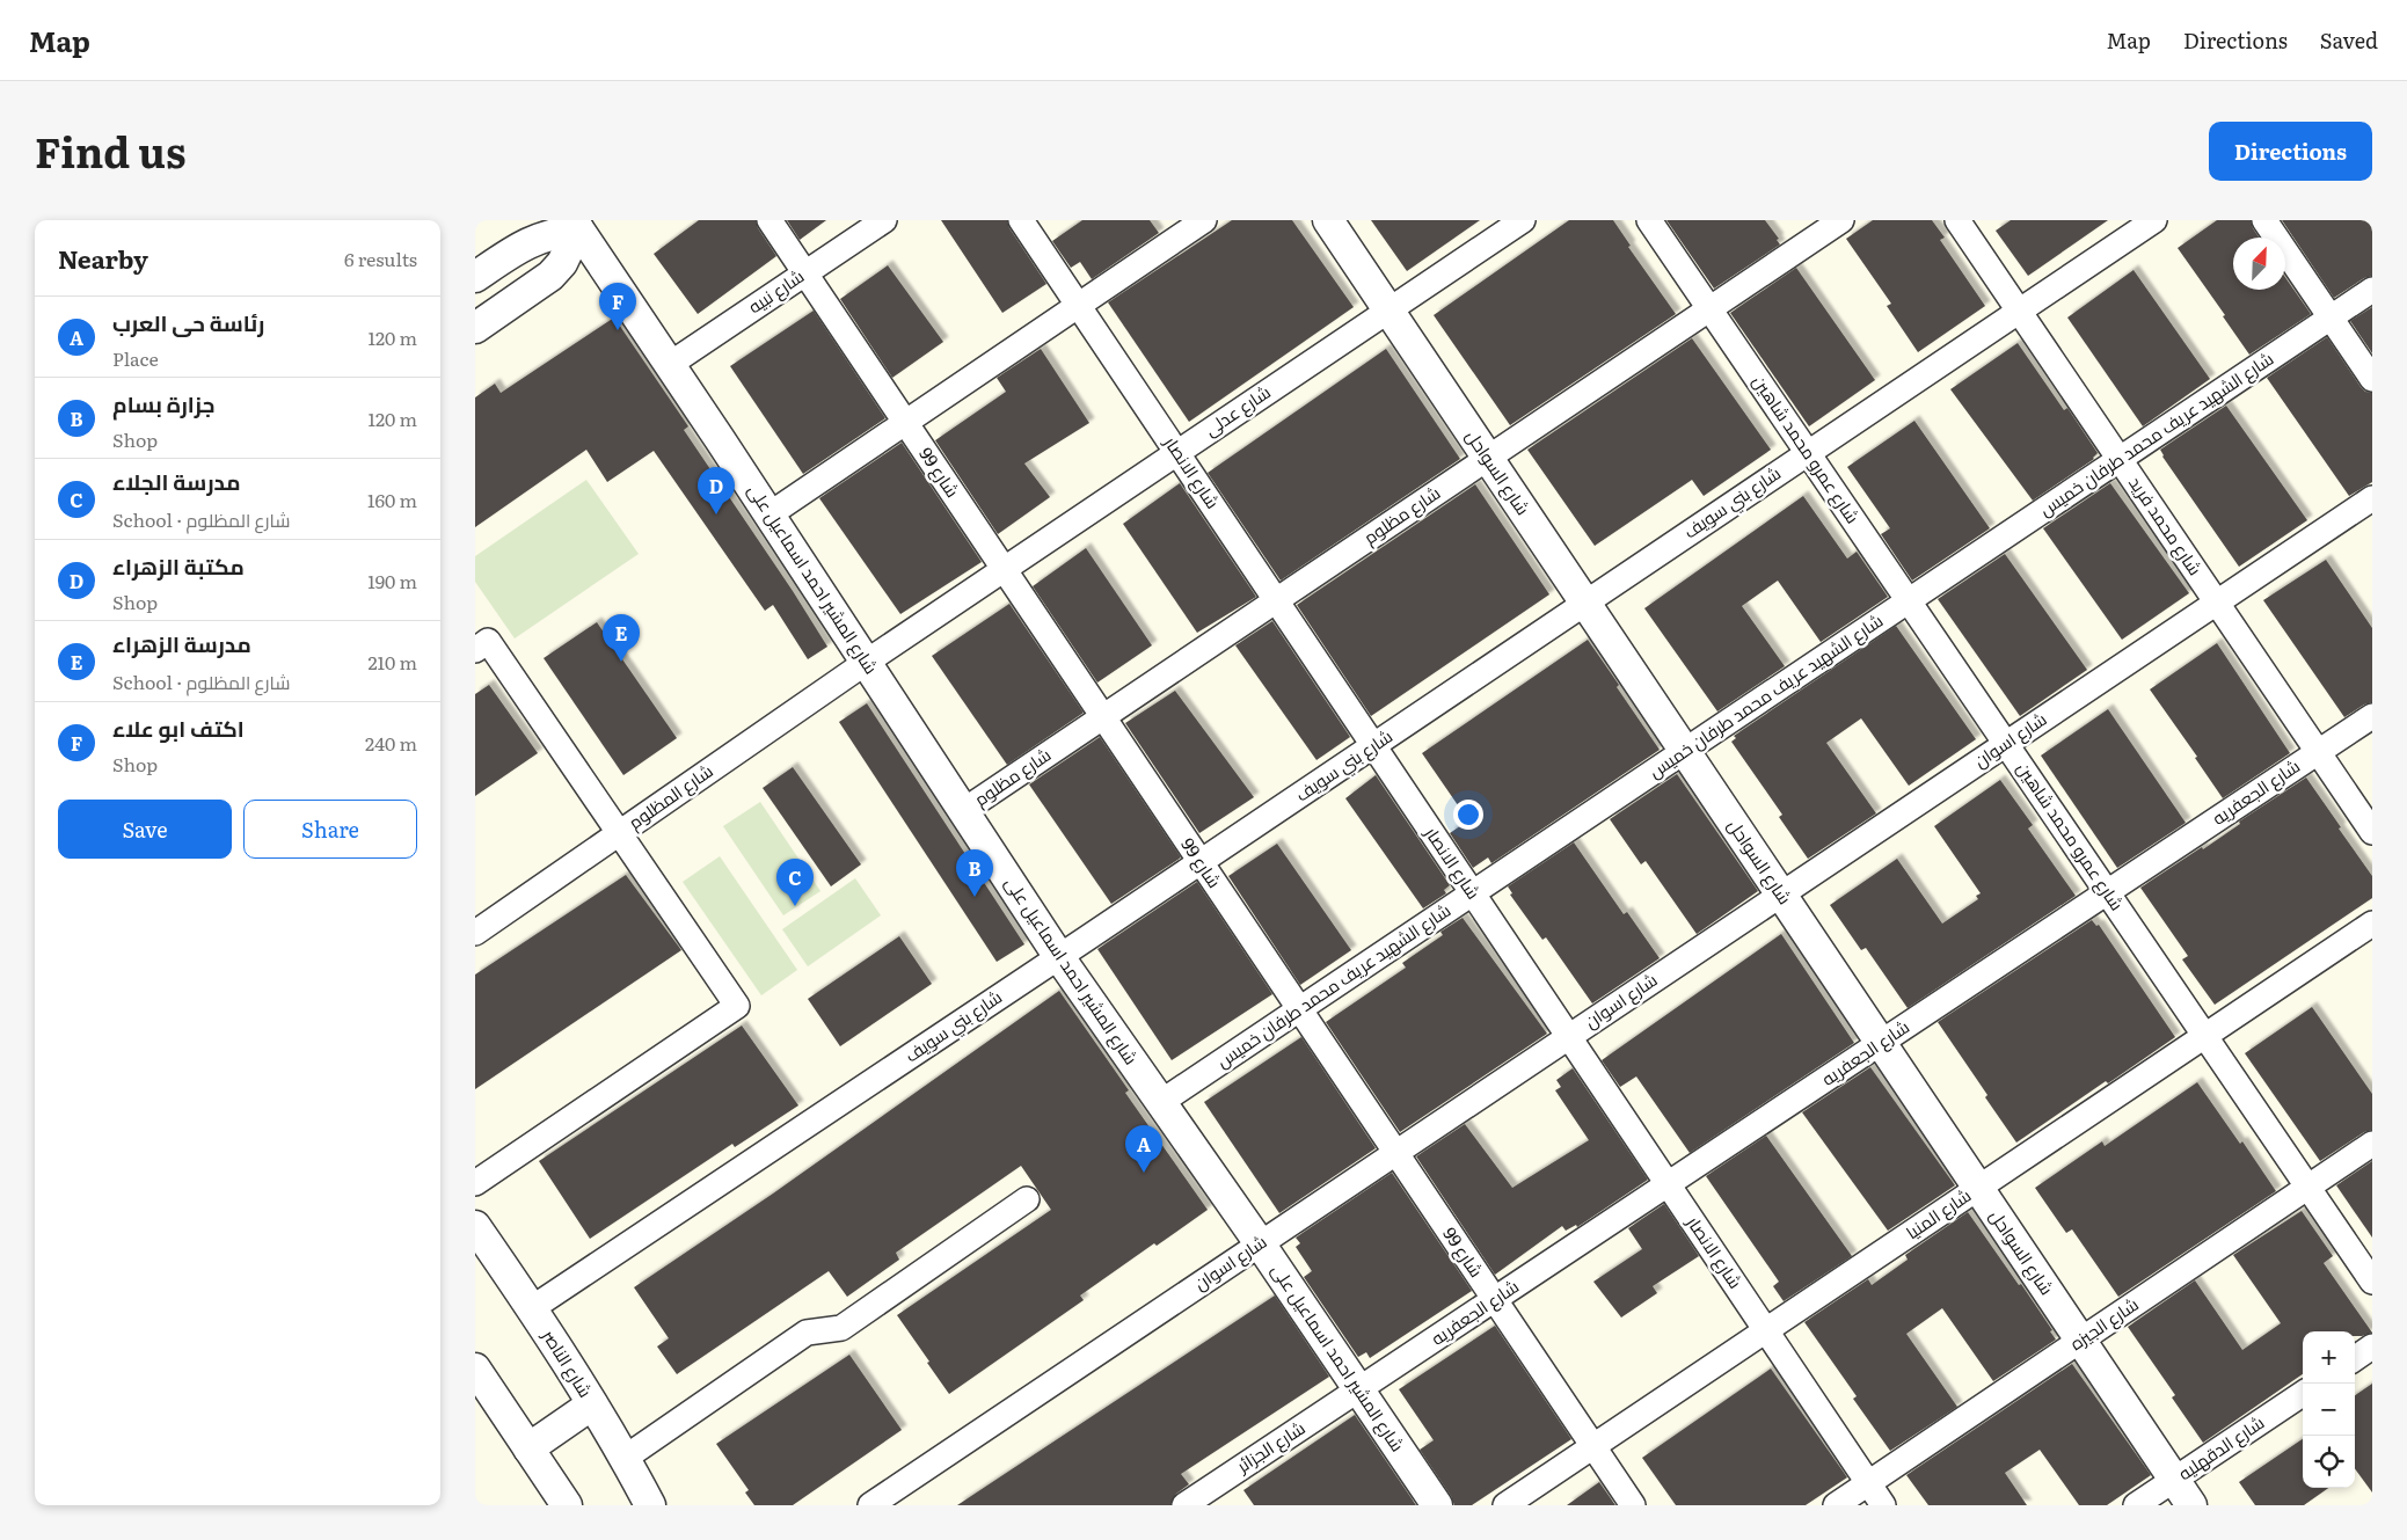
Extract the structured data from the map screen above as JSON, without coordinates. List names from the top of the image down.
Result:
{
  "streets": {
    "street": [
      "شارع نبيه",
      "شارع عدلى",
      "شارع الشهيد عريف محمد طرفان خميس",
      "شارع عمرو محمد شاهين",
      "شارع 99",
      "شارع الانصار",
      "شارع السواحل",
      "شارع بني سويف",
      "شارع مظلوم",
      "شارع محمد فريد",
      "شارع المشير احمد اسماعيل على",
      "شارع اسوان",
      "شارع الجعفريه",
      "شارع المظلوم",
      "شارع المنيا",
      "شارع الجيزه",
      "شارع الناصر",
      "شارع الجزائر",
      "شارع الدقهليه"
    ]
  },
  "crossings": [
    ["شارع نبيه", "شارع 99"],
    ["شارع نبيه", "شارع المشير احمد اسماعيل على"],
    ["شارع عدلى", "شارع 99"],
    ["شارع عدلى", "شارع الانصار"],
    ["شارع عدلى", "شارع السواحل"],
    ["شارع عدلى", "شارع المشير احمد اسماعيل على"],
    ["شارع عدلى", "شارع المظلوم"],
    ["شارع الشهيد عريف محمد طرفان خميس", "شارع عمرو محمد شاهين"],
    ["شارع الشهيد عريف محمد طرفان خميس", "شارع 99"],
    ["شارع الشهيد عريف محمد طرفان خميس", "شارع الانصار"],
    ["شارع الشهيد عريف محمد طرفان خميس", "شارع السواحل"],
    ["شارع الشهيد عريف محمد طرفان خميس", "شارع محمد فريد"],
    ["شارع الشهيد عريف محمد طرفان خميس", "شارع المشير احمد اسماعيل على"],
    ["شارع عمرو محمد شاهين", "شارع بني سويف"],
    ["شارع عمرو محمد شاهين", "شارع مظلوم"],
    ["شارع عمرو محمد شاهين", "شارع اسوان"],
    ["شارع عمرو محمد شاهين", "شارع الجعفريه"],
    ["شارع عمرو محمد شاهين", "شارع المنيا"],
    ["شارع عمرو محمد شاهين", "شارع الجيزه"],
    ["شارع 99", "شارع بني سويف"],
    ["شارع 99", "شارع مظلوم"],
    ["شارع 99", "شارع اسوان"],
    ["شارع 99", "شارع الجعفريه"],
    ["شارع 99", "شارع المنيا"],
    ["شارع الانصار", "شارع بني سويف"],
    ["شارع الانصار", "شارع مظلوم"],
    ["شارع الانصار", "شارع اسوان"],
    ["شارع الانصار", "شارع الجعفريه"],
    ["شارع الانصار", "شارع المنيا"],
    ["شارع الانصار", "شارع الجيزه"],
    ["شارع السواحل", "شارع بني سويف"],
    ["شارع السواحل", "شارع مظلوم"],
    ["شارع السواحل", "شارع اسوان"],
    ["شارع السواحل", "شارع الجعفريه"],
    ["شارع السواحل", "شارع المنيا"],
    ["شارع السواحل", "شارع الجيزه"],
    ["شارع السواحل", "شارع الدقهليه"],
    ["شارع بني سويف", "شارع محمد فريد"],
    ["شارع بني سويف", "شارع المشير احمد اسماعيل على"],
    ["شارع بني سويف", "شارع الناصر"],
    ["شارع مظلوم", "شارع المشير احمد اسماعيل على"],
    ["شارع محمد فريد", "شارع اسوان"],
    ["شارع محمد فريد", "شارع الجعفريه"],
    ["شارع المشير احمد اسماعيل على", "شارع اسوان"],
    ["شارع المشير احمد اسماعيل على", "شارع الجعفريه"],
    ["شارع المشير احمد اسماعيل على", "شارع المظلوم"],
    ["شارع المشير احمد اسماعيل على", "شارع الجزائر"],
    ["شارع الجعفريه", "شارع الجزائر"]
  ],
  "north": "top right",
  "page": {
    "header": "Map",
    "nav": ["Map", "Directions", "Saved"],
    "title": "Find us",
    "buttons": [
      "Directions",
      ["Save", "Share"]
    ],
    "heading": ["Nearby", "6 results"],
    "pins": [
      "F",
      "D",
      "E",
      "B",
      "C",
      "A"
    ],
    "list": [
      {
        "mark": "A",
        "name": "رئاسة حى العرب",
        "note": "Place",
        "value": "120 m"
      },
      {
        "mark": "B",
        "name": "جزارة بسام",
        "note": "Shop",
        "value": "120 m"
      },
      {
        "mark": "C",
        "name": "مدرسة الجلاء",
        "note": "School · شارع المظلوم",
        "value": "160 m"
      },
      {
        "mark": "D",
        "name": "مكتبة الزهراء",
        "note": "Shop",
        "value": "190 m"
      },
      {
        "mark": "E",
        "name": "مدرسة الزهراء",
        "note": "School · شارع المظلوم",
        "value": "210 m"
      },
      {
        "mark": "F",
        "name": "اكتف ابو علاء",
        "note": "Shop",
        "value": "240 m"
      }
    ],
    "map_buttons": ["+", "−"]
  }
}
